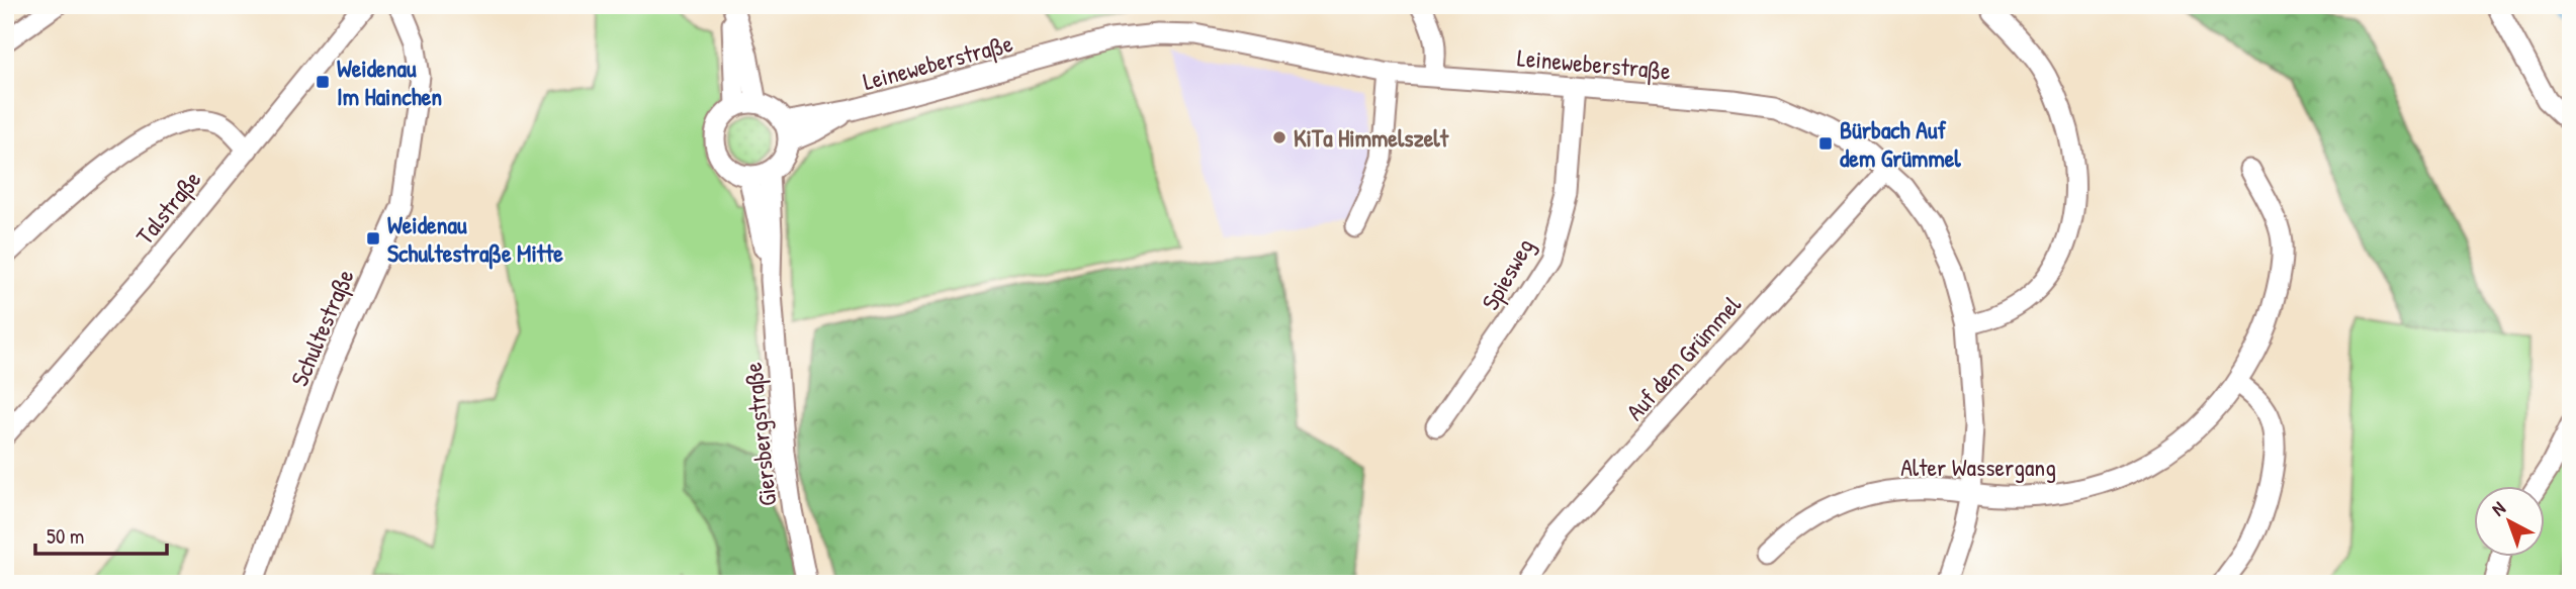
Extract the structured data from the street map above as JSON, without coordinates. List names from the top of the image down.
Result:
{
  "streets": {
    "street": [
      "Leineweberstraße",
      "Talstraße",
      "Spiesweg",
      "Schultestraße",
      "Auf dem Grümmel",
      "Giersbergstraße",
      "Alter Wassergang"
    ]
  },
  "crossings": [
    ["Leineweberstraße", "Spiesweg"],
    ["Leineweberstraße", "Auf dem Grümmel"],
    ["Leineweberstraße", "Giersbergstraße"],
    ["Leineweberstraße", "Alter Wassergang"]
  ],
  "places": {
    "transit": ["Weidenau Im Hainchen", "Bürbach Auf dem Grümmel", "Weidenau Schultestraße Mitte"],
    "other": ["KiTa Himmelszelt"]
  },
  "scale_bar": "50 m",
  "north": "top left"
}
